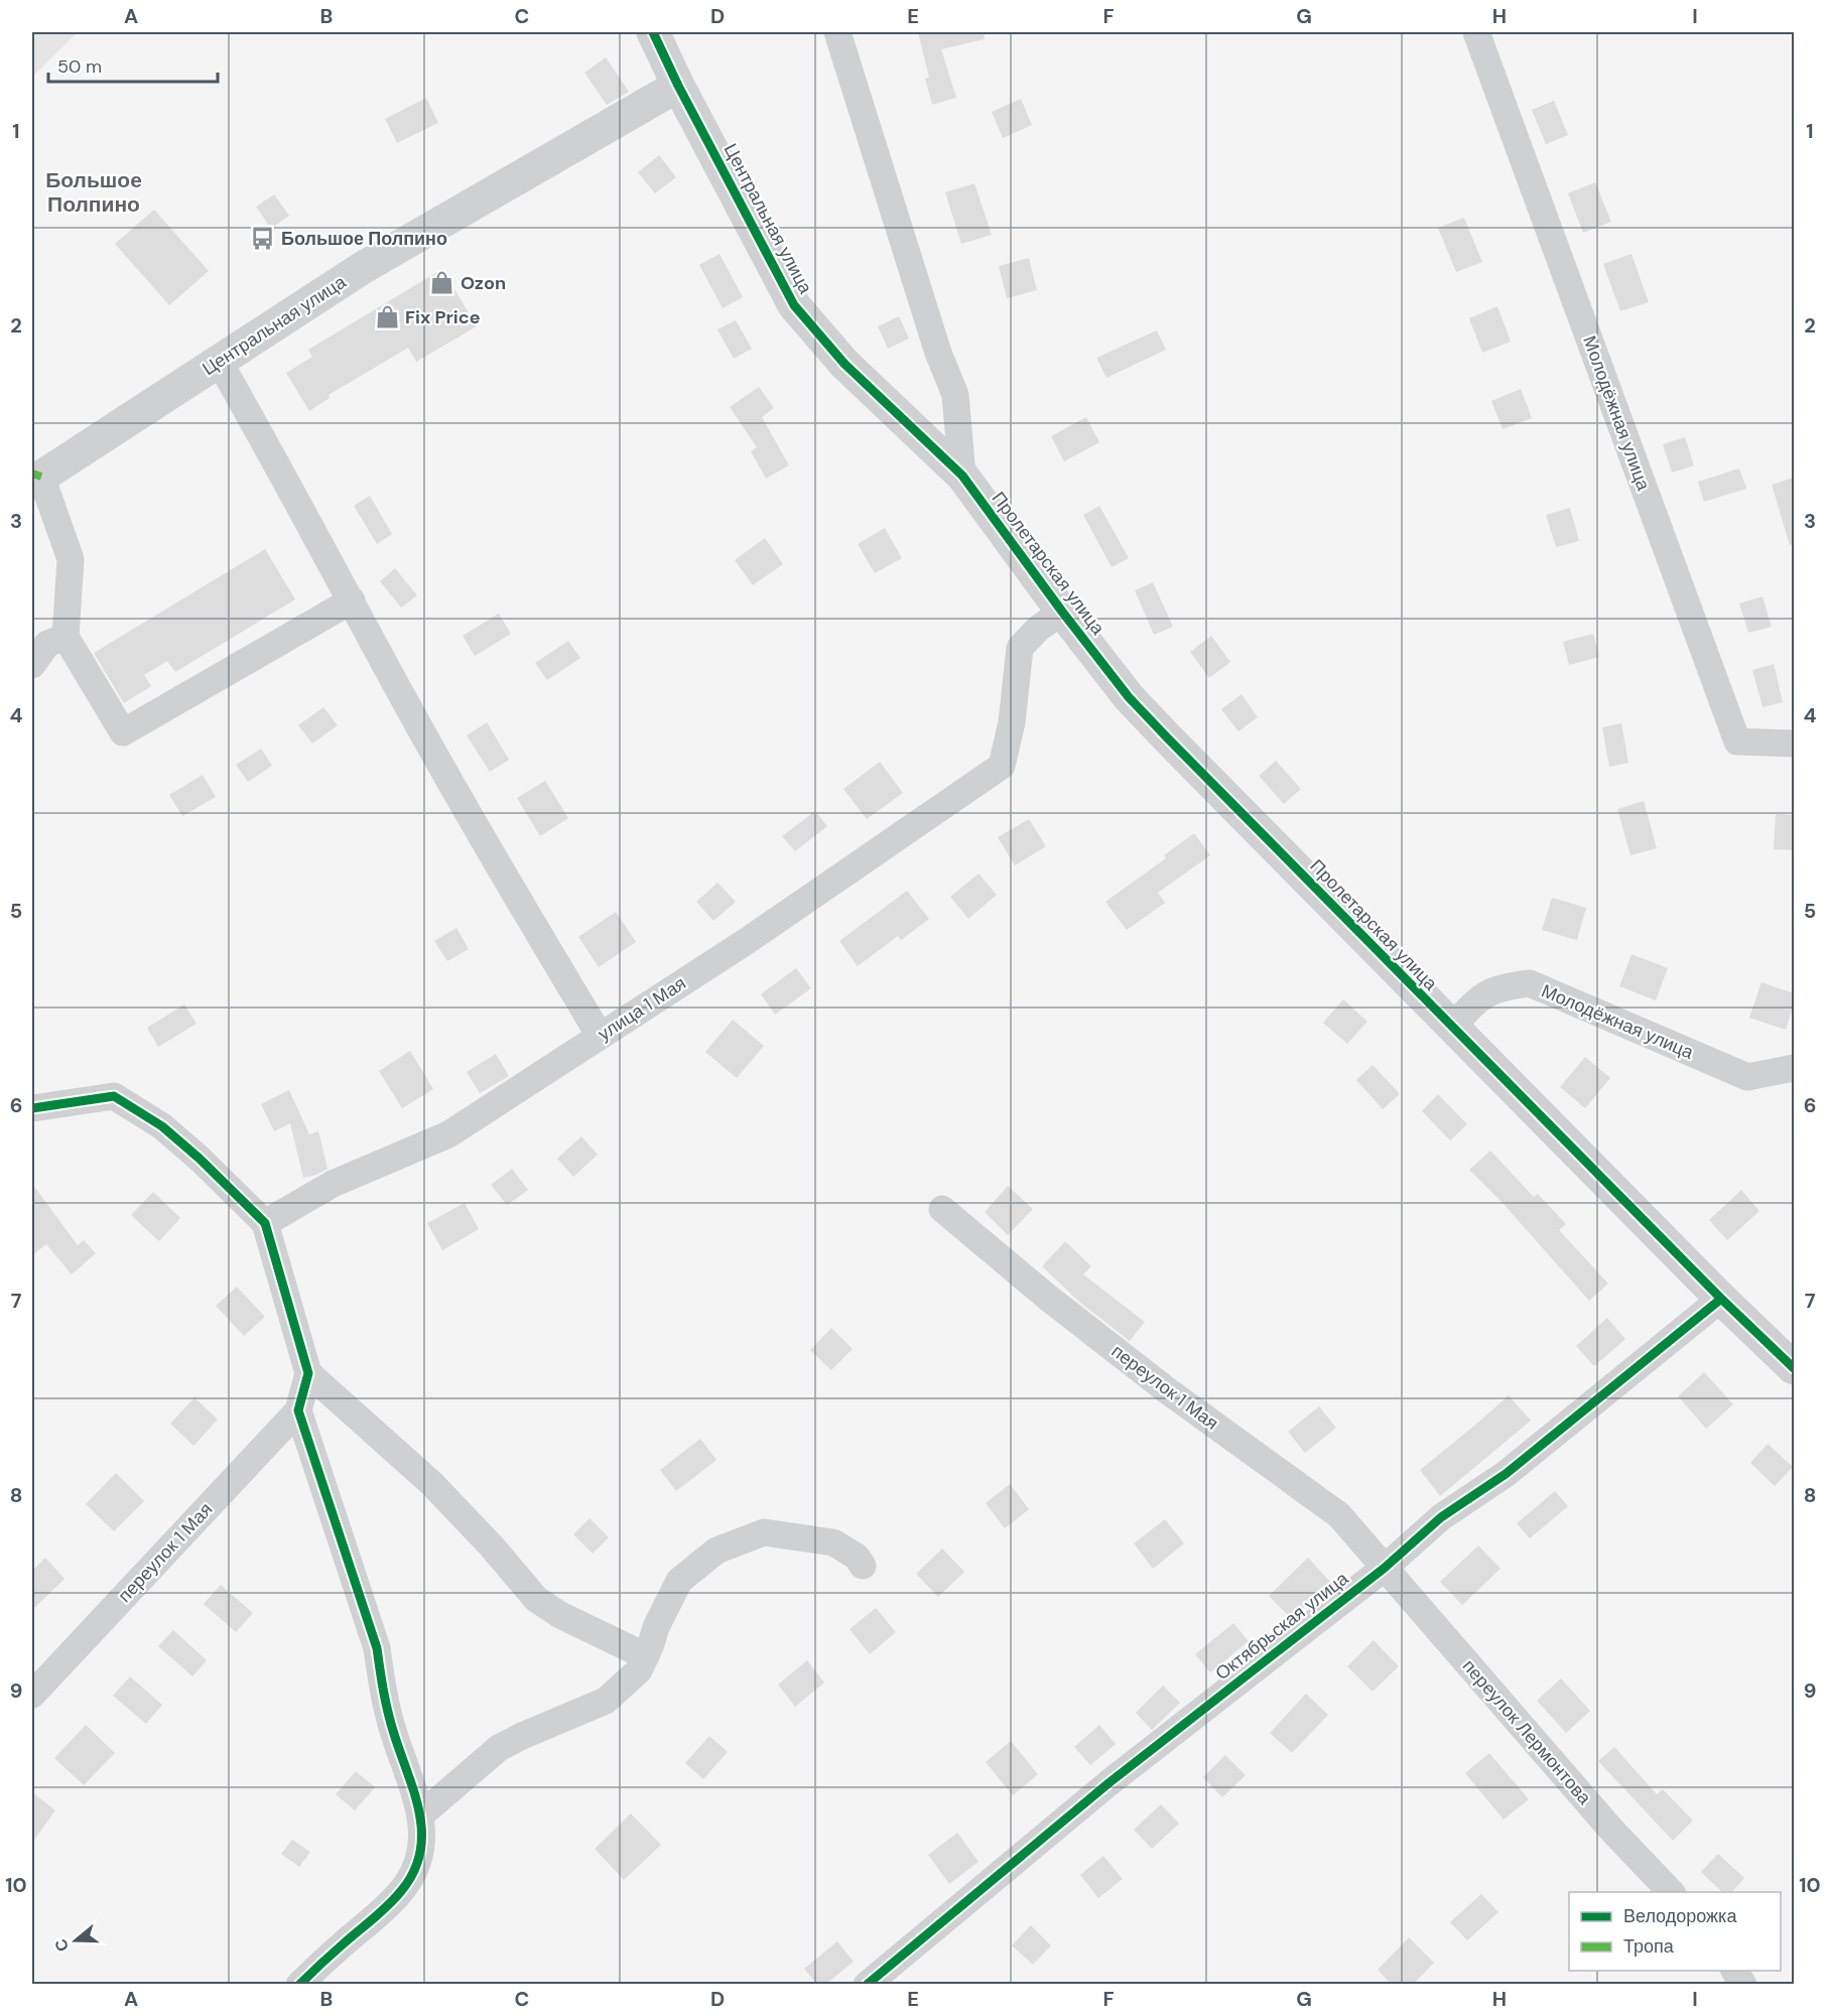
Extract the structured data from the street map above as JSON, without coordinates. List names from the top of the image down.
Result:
{
  "streets": {
    "street": [
      "Центральная улица",
      "Молодёжная улица",
      "Пролетарская улица",
      "улица 1 Мая",
      "переулок 1 Мая",
      "Октябрьская улица",
      "переулок Лермонтова"
    ]
  },
  "crossings": [
    ["Центральная улица", "Пролетарская улица"],
    ["Молодёжная улица", "Пролетарская улица"],
    ["Пролетарская улица", "улица 1 Мая"],
    ["Пролетарская улица", "Октябрьская улица"],
    ["переулок 1 Мая", "Октябрьская улица"],
    ["переулок 1 Мая", "переулок Лермонтова"],
    ["Октябрьская улица", "переулок Лермонтова"]
  ],
  "districts": ["Большое Полпино"],
  "places": {
    "bus stop": ["Большое Полпино"],
    "shop": ["Ozon", "Fix Price"]
  },
  "legend": ["Велодорожка", "Тропа"],
  "scale_bar": "50 m",
  "north": "left",
  "grid": {
    "columns": [
      "A",
      "B",
      "C",
      "D",
      "E",
      "F",
      "G",
      "H",
      "I"
    ],
    "rows": [
      "1",
      "2",
      "3",
      "4",
      "5",
      "6",
      "7",
      "8",
      "9",
      "10"
    ]
  }
}
